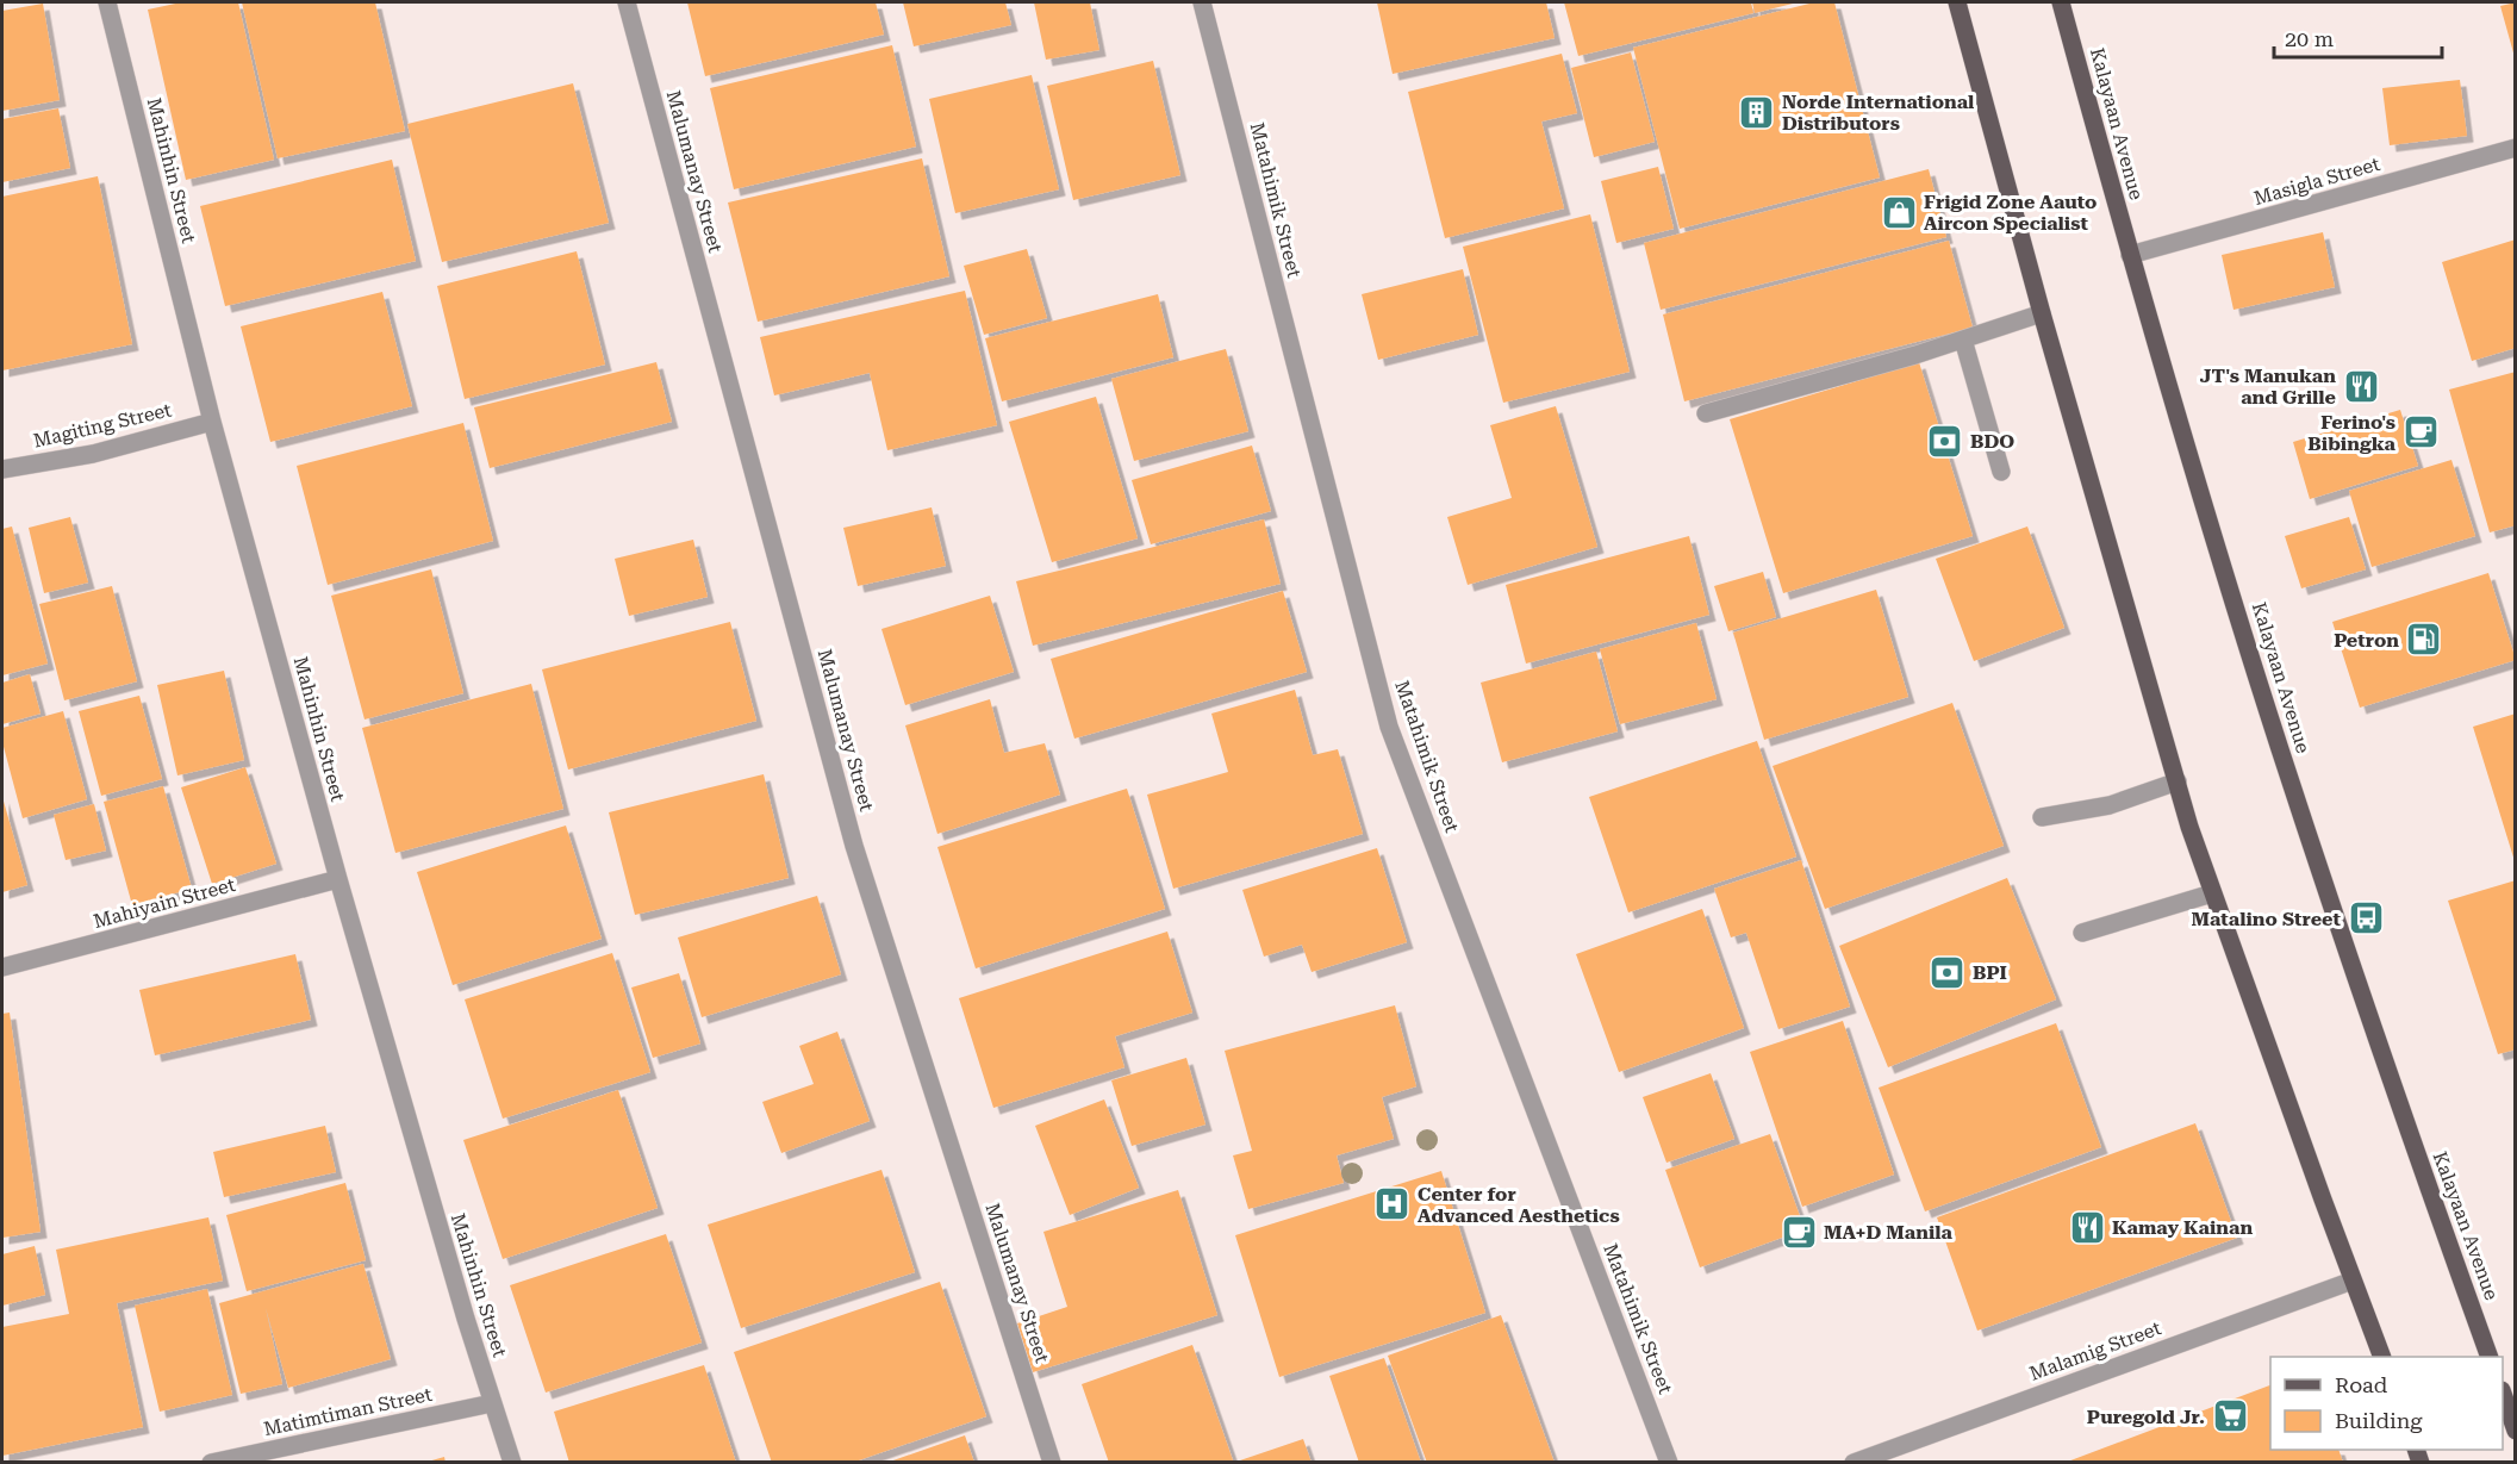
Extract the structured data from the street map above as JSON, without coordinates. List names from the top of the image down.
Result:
{
  "streets": {
    "main road": ["Kalayaan Avenue"],
    "street": [
      "Mahinhin Street",
      "Malumanay Street",
      "Masigla Street",
      "Matahimik Street",
      "Magiting Street",
      "Mahiyain Street",
      "Malamig Street",
      "Matimtiman Street"
    ]
  },
  "crossings": [
    ["Kalayaan Avenue", "Masigla Street"],
    ["Mahinhin Street", "Magiting Street"],
    ["Mahinhin Street", "Mahiyain Street"],
    ["Mahinhin Street", "Matimtiman Street"]
  ],
  "places": {
    "building": ["Norde International Distributors"],
    "shop": ["Frigid Zone Aauto Aircon Specialist"],
    "restaurant": ["JT's Manukan and Grille", "Kamay Kainan"],
    "cafe": ["Ferino's Bibingka", "MA+D Manila"],
    "bank": ["BDO", "BPI"],
    "fuel station": ["Petron"],
    "bus stop": ["Matalino Street"],
    "hospital": ["Center for Advanced Aesthetics"],
    "supermarket": ["Puregold Jr."]
  },
  "legend": ["Road", "Building"],
  "scale_bar": "20 m"
}
